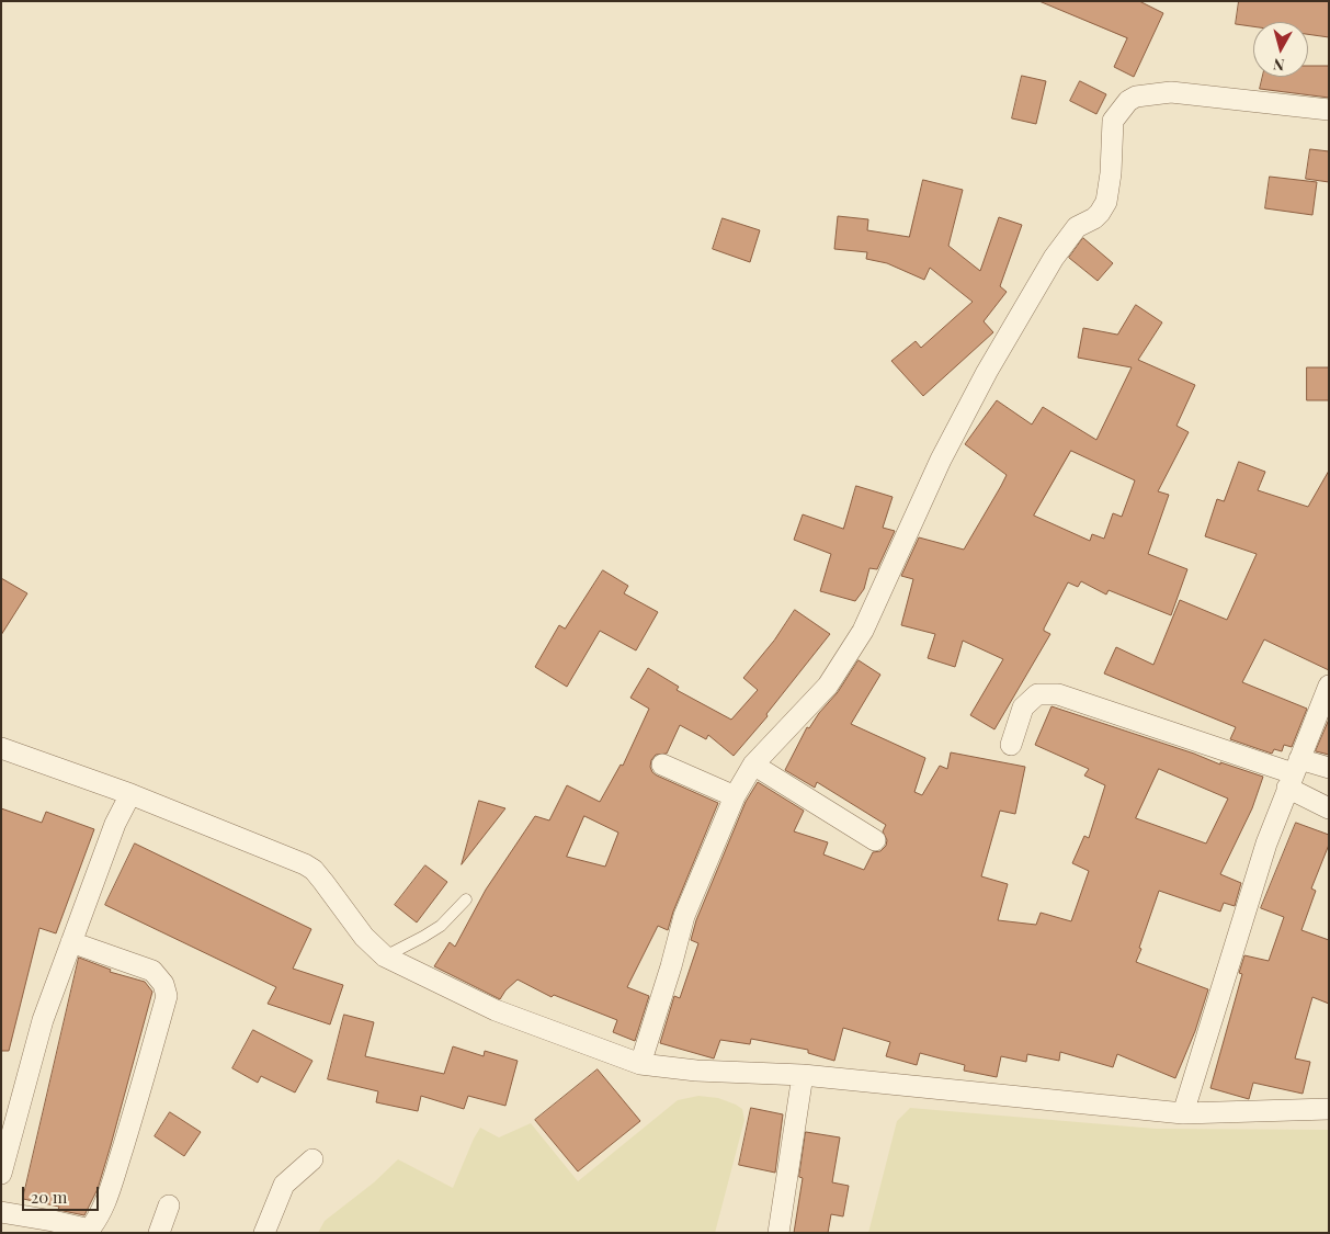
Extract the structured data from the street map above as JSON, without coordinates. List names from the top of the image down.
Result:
{
  "scale_bar": "20 m",
  "north": "bottom"
}
